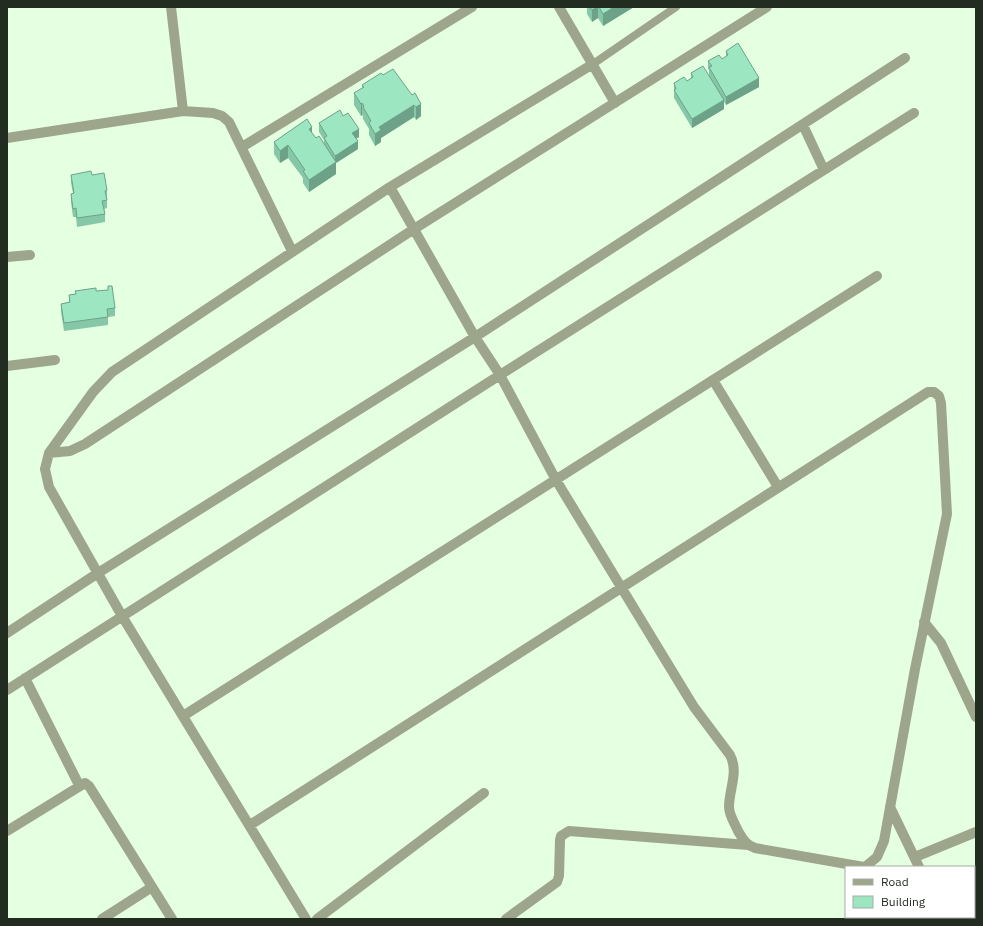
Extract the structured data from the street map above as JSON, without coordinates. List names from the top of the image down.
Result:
{
  "legend": ["Road", "Building"]
}
